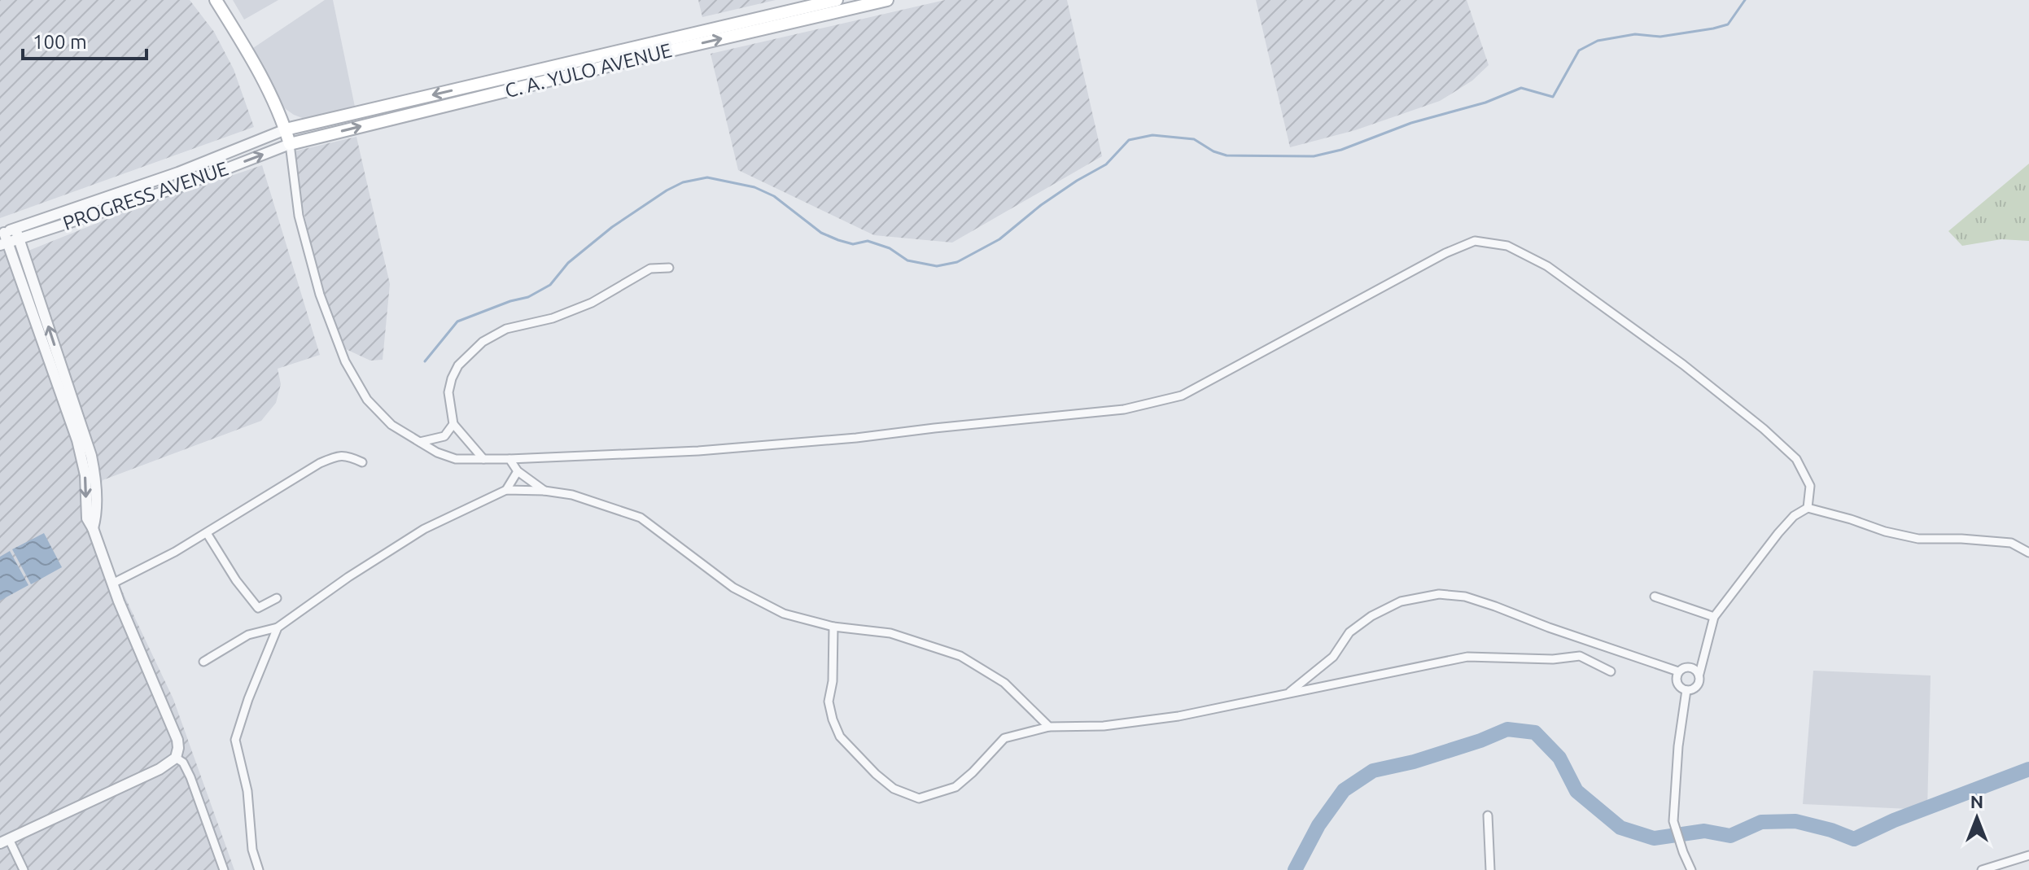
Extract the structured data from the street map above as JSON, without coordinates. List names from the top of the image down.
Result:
{
  "streets": {
    "main road": ["C. A. YULO AVENUE"],
    "street": ["PROGRESS AVENUE"]
  },
  "crossings": [
    ["C. A. YULO AVENUE", "PROGRESS AVENUE"]
  ],
  "scale_bar": "100 m",
  "north": "top"
}
